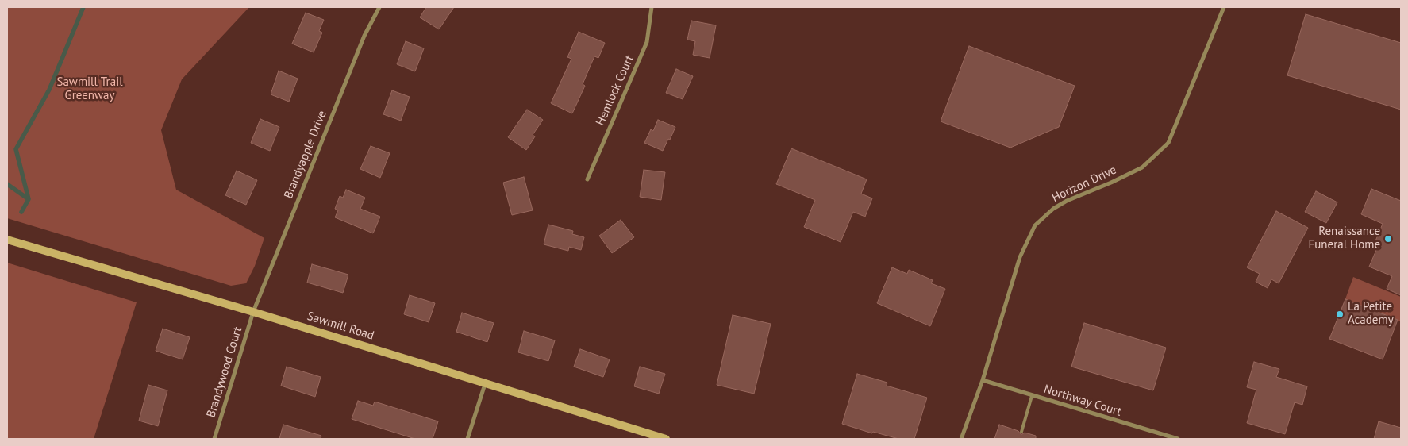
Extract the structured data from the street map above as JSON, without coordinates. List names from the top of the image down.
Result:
{
  "streets": {
    "street": [
      "Hemlock Court",
      "Brandyapple Drive",
      "Horizon Drive",
      "Sawmill Road",
      "Brandywood Court",
      "Northway Court"
    ]
  },
  "crossings": [
    ["Brandyapple Drive", "Sawmill Road"],
    ["Brandyapple Drive", "Brandywood Court"],
    ["Horizon Drive", "Northway Court"],
    ["Sawmill Road", "Brandywood Court"]
  ],
  "parks": ["Sawmill Trail Greenway"],
  "places": ["Renaissance Funeral Home", "La Petite Academy"]
}
